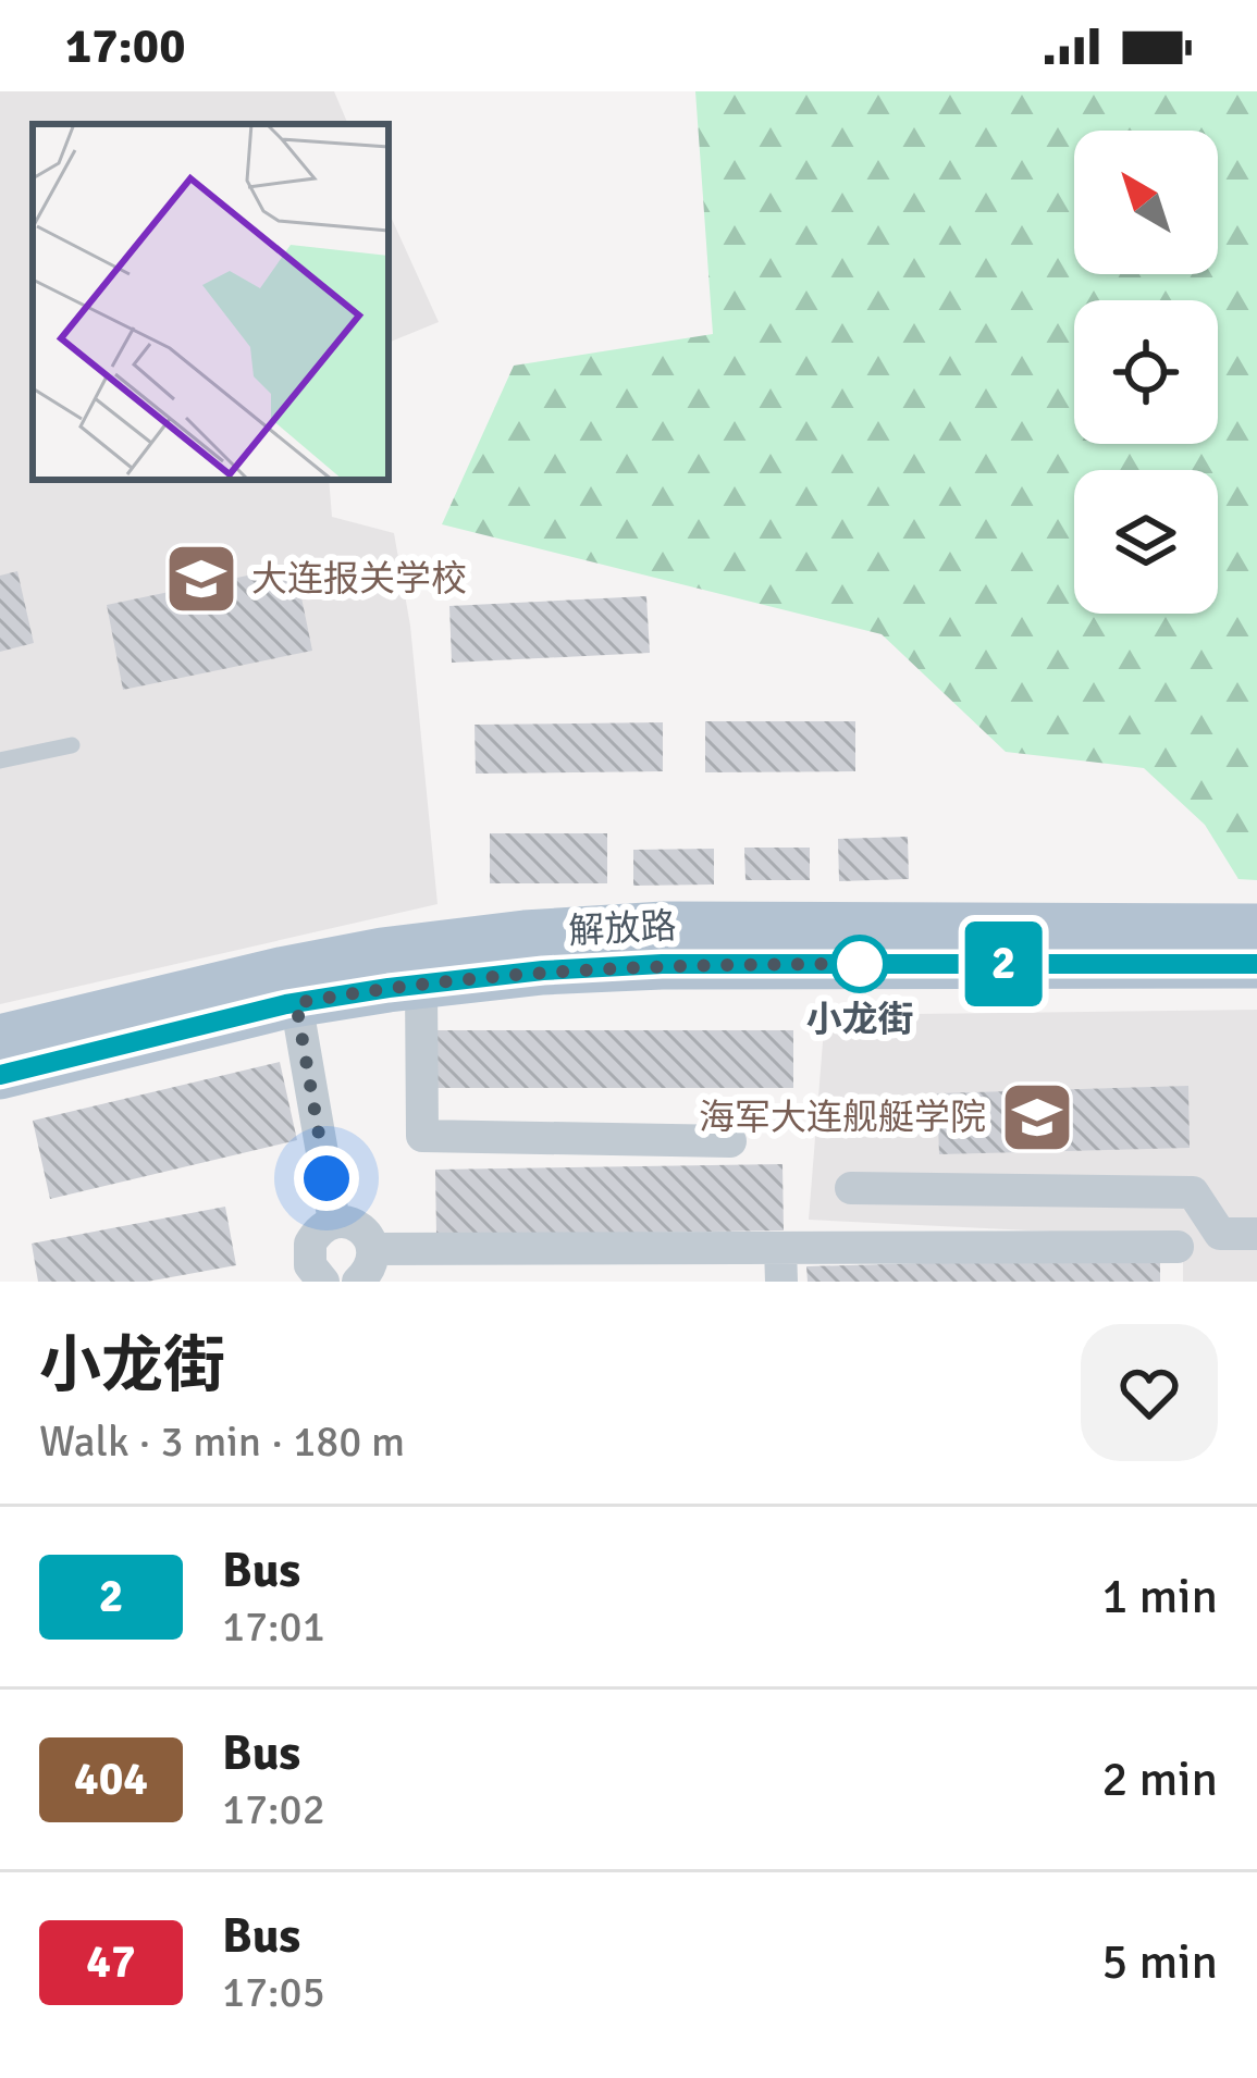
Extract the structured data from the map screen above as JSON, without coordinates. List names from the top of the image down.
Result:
{
  "streets": {
    "main road": ["解放路"]
  },
  "places": {
    "school or university": ["大连报关学校", "海军大连舰艇学院"],
    "other": ["小龙街"]
  },
  "lines": ["bus line 2"],
  "north": "top left",
  "page": {
    "status": "17:00",
    "on_map": "2",
    "heading": ["小龙街", "Walk · 3 min · 180 m"],
    "list": [
      {
        "mark": "2",
        "name": "Bus",
        "note": "17:01",
        "value": "1 min"
      },
      {
        "mark": "404",
        "name": "Bus",
        "note": "17:02",
        "value": "2 min"
      },
      {
        "mark": "47",
        "name": "Bus",
        "note": "17:05",
        "value": "5 min"
      }
    ]
  }
}
